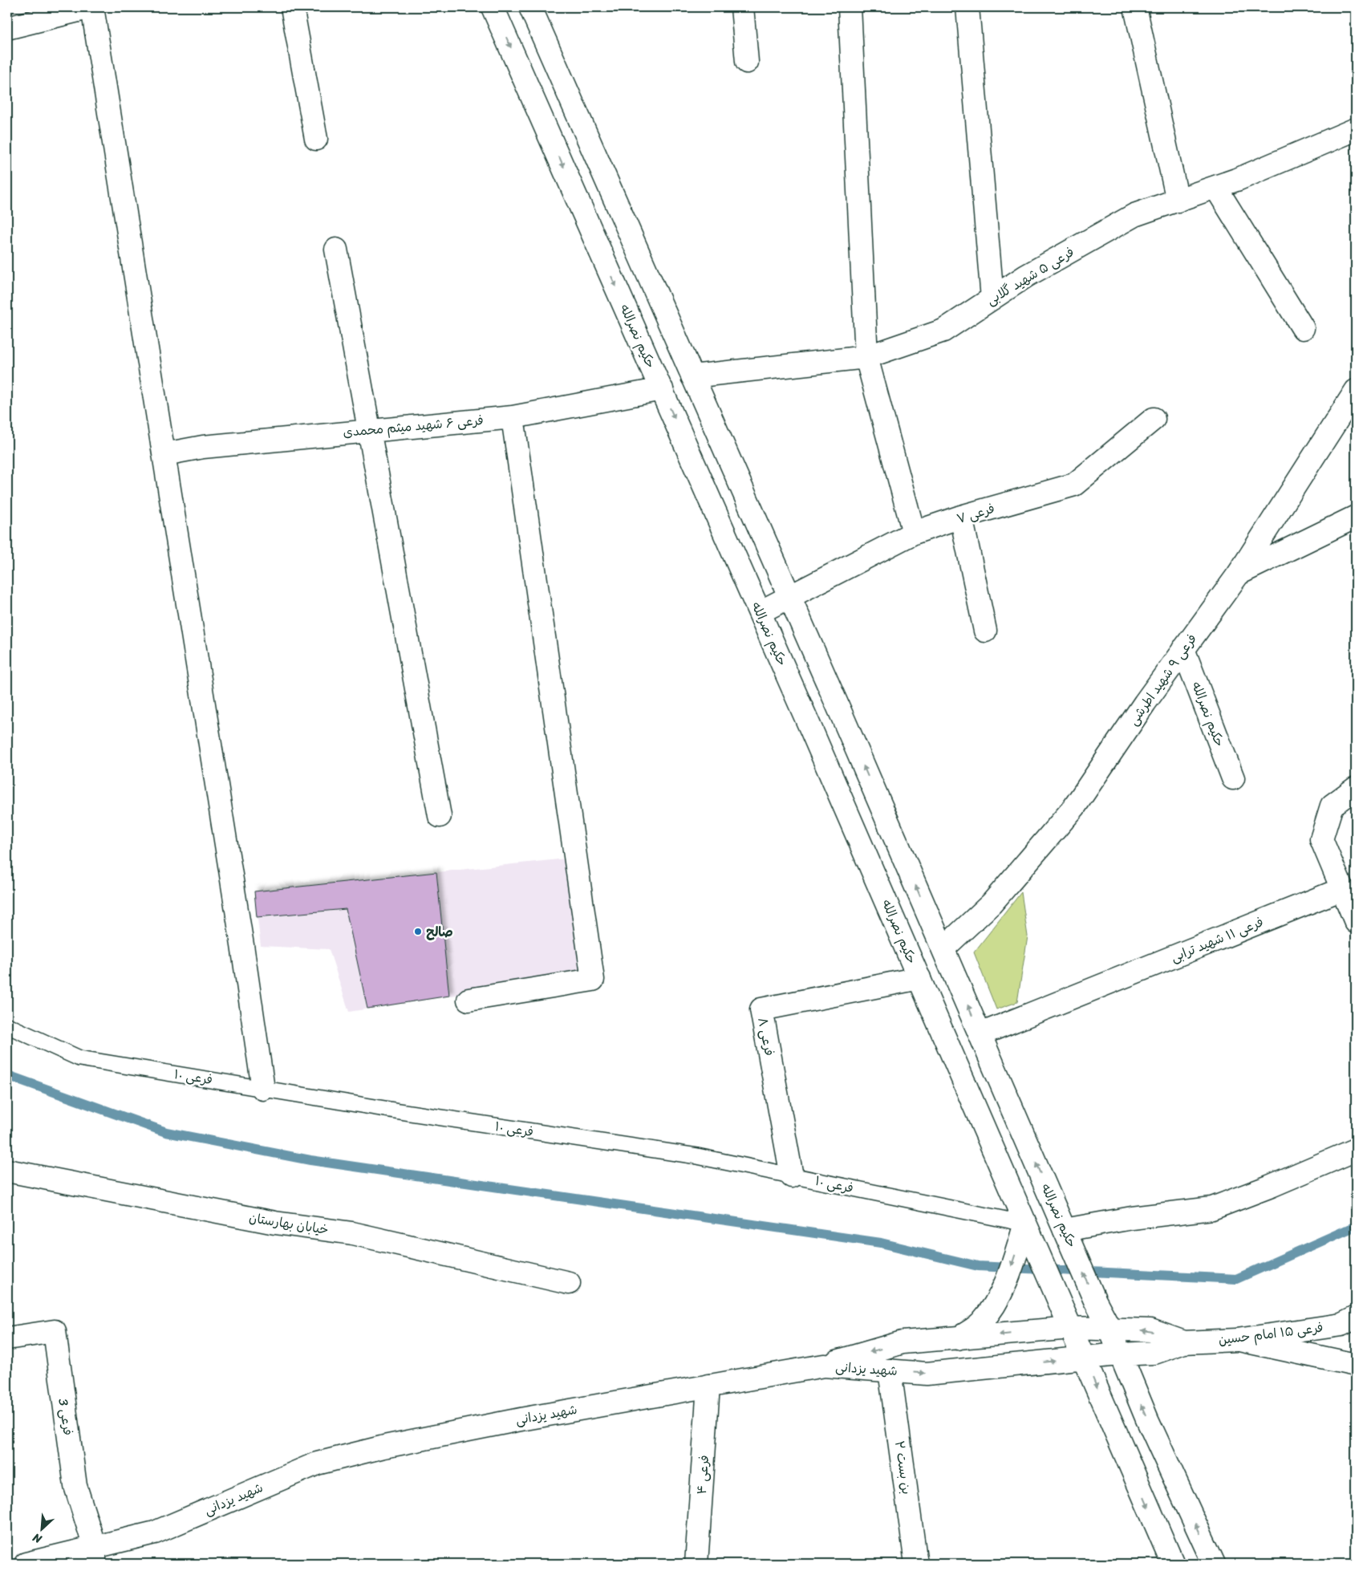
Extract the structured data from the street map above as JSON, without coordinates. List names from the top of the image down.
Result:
{
  "streets": {
    "street": [
      "فرعی ۵ شهید گلابی",
      "حکیم نصرالله",
      "فرعی ۶ شهید میثم محمدی",
      "فرعی ۷",
      "فرعی ۹ شهید اطرشی",
      "فرعی ۱۱ شهید ترابی",
      "فرعی ۸",
      "خیابان بهارستان",
      "فرعی ۱۵ امام حسین",
      "شهید یزدانی",
      "فرعی 3",
      "بن بست ۲",
      "فرعی ۴"
    ],
    "lane": ["فرعی ۱۰"]
  },
  "crossings": [
    ["فرعی ۵ شهید گلابی", "حکیم نصرالله"],
    ["فرعی ۵ شهید گلابی", "فرعی ۶ شهید میثم محمدی"],
    ["حکیم نصرالله", "فرعی ۶ شهید میثم محمدی"],
    ["حکیم نصرالله", "فرعی ۷"],
    ["حکیم نصرالله", "فرعی ۹ شهید اطرشی"],
    ["حکیم نصرالله", "فرعی ۱۱ شهید ترابی"],
    ["حکیم نصرالله", "فرعی ۸"],
    ["حکیم نصرالله", "فرعی ۱۰"],
    ["حکیم نصرالله", "فرعی ۱۵ امام حسین"],
    ["فرعی ۹ شهید اطرشی", "فرعی ۸"],
    ["فرعی ۸", "فرعی ۱۰"],
    ["فرعی ۱۵ امام حسین", "شهید یزدانی"],
    ["شهید یزدانی", "فرعی 3"],
    ["شهید یزدانی", "بن بست ۲"],
    ["شهید یزدانی", "فرعی ۴"]
  ],
  "places": ["صالح"],
  "north": "bottom left"
}
